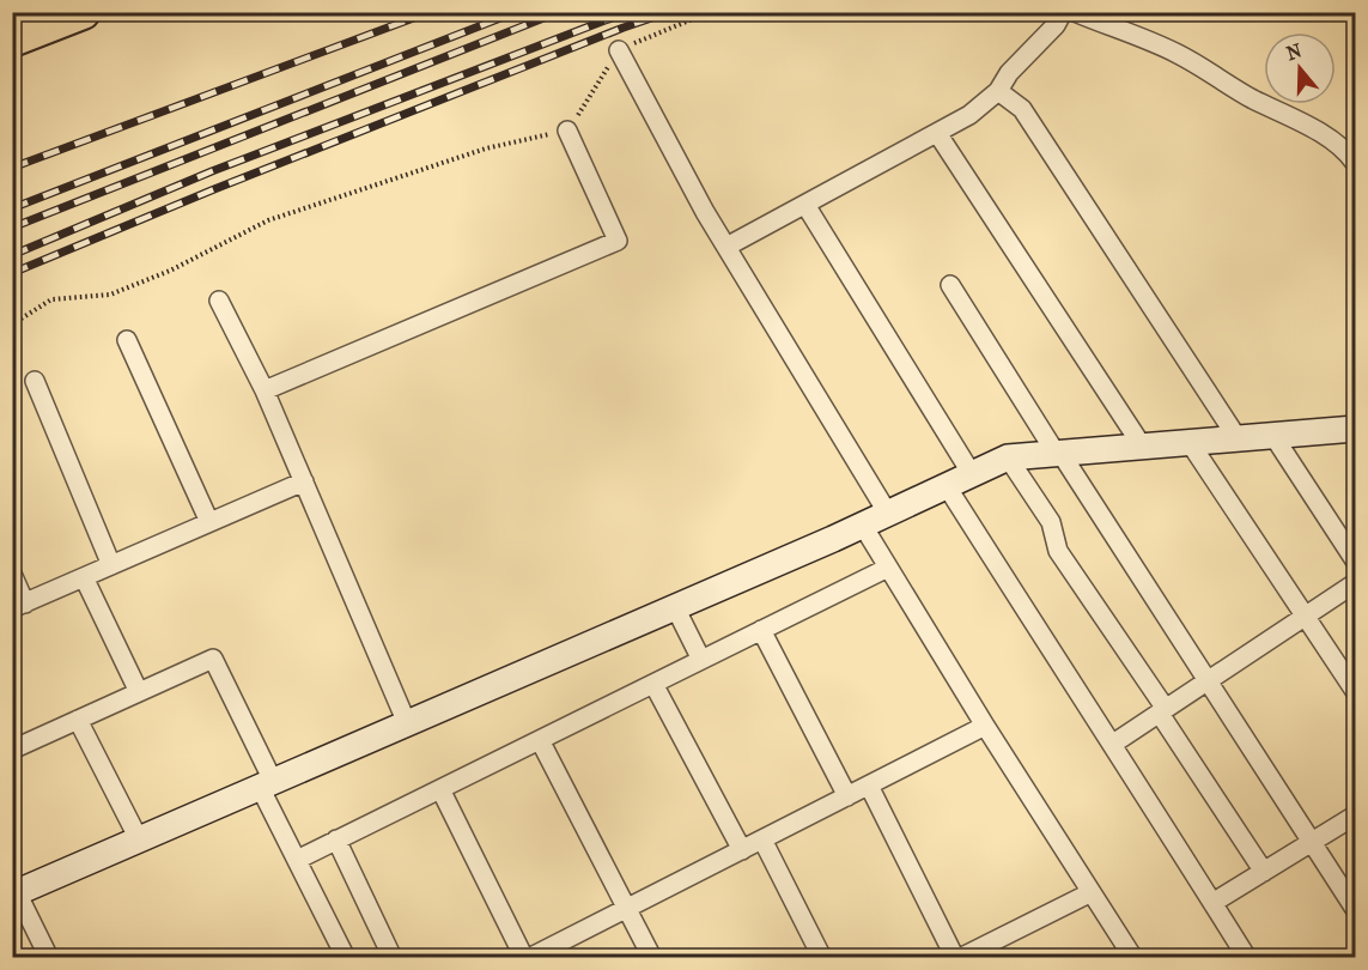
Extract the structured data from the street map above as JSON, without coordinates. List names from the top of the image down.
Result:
{
  "north": "top"
}
